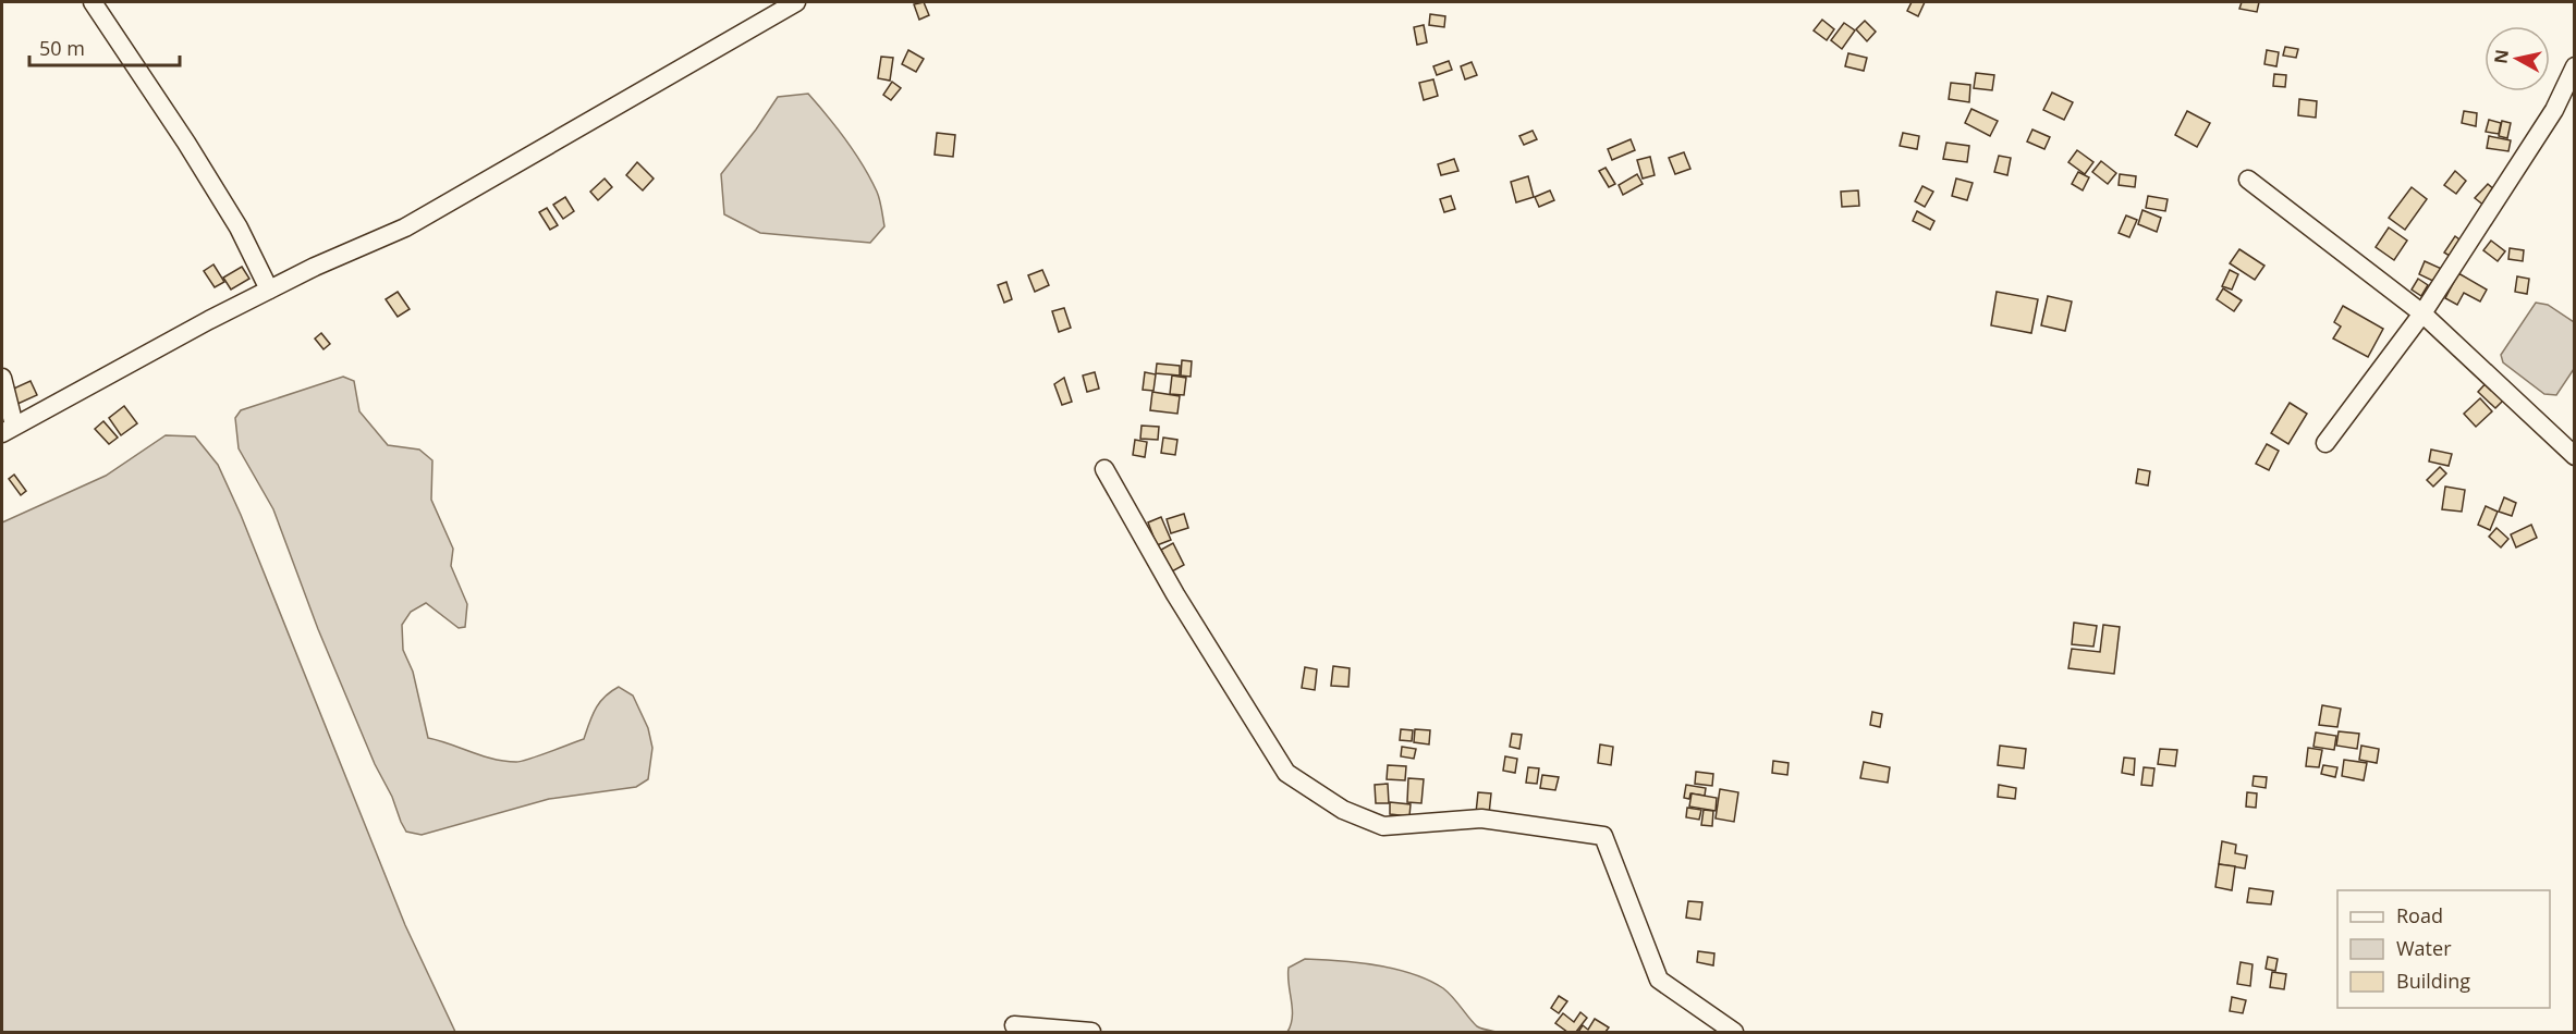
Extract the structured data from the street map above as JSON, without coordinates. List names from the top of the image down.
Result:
{
  "legend": ["Road", "Water", "Building"],
  "scale_bar": "50 m",
  "north": "left"
}
